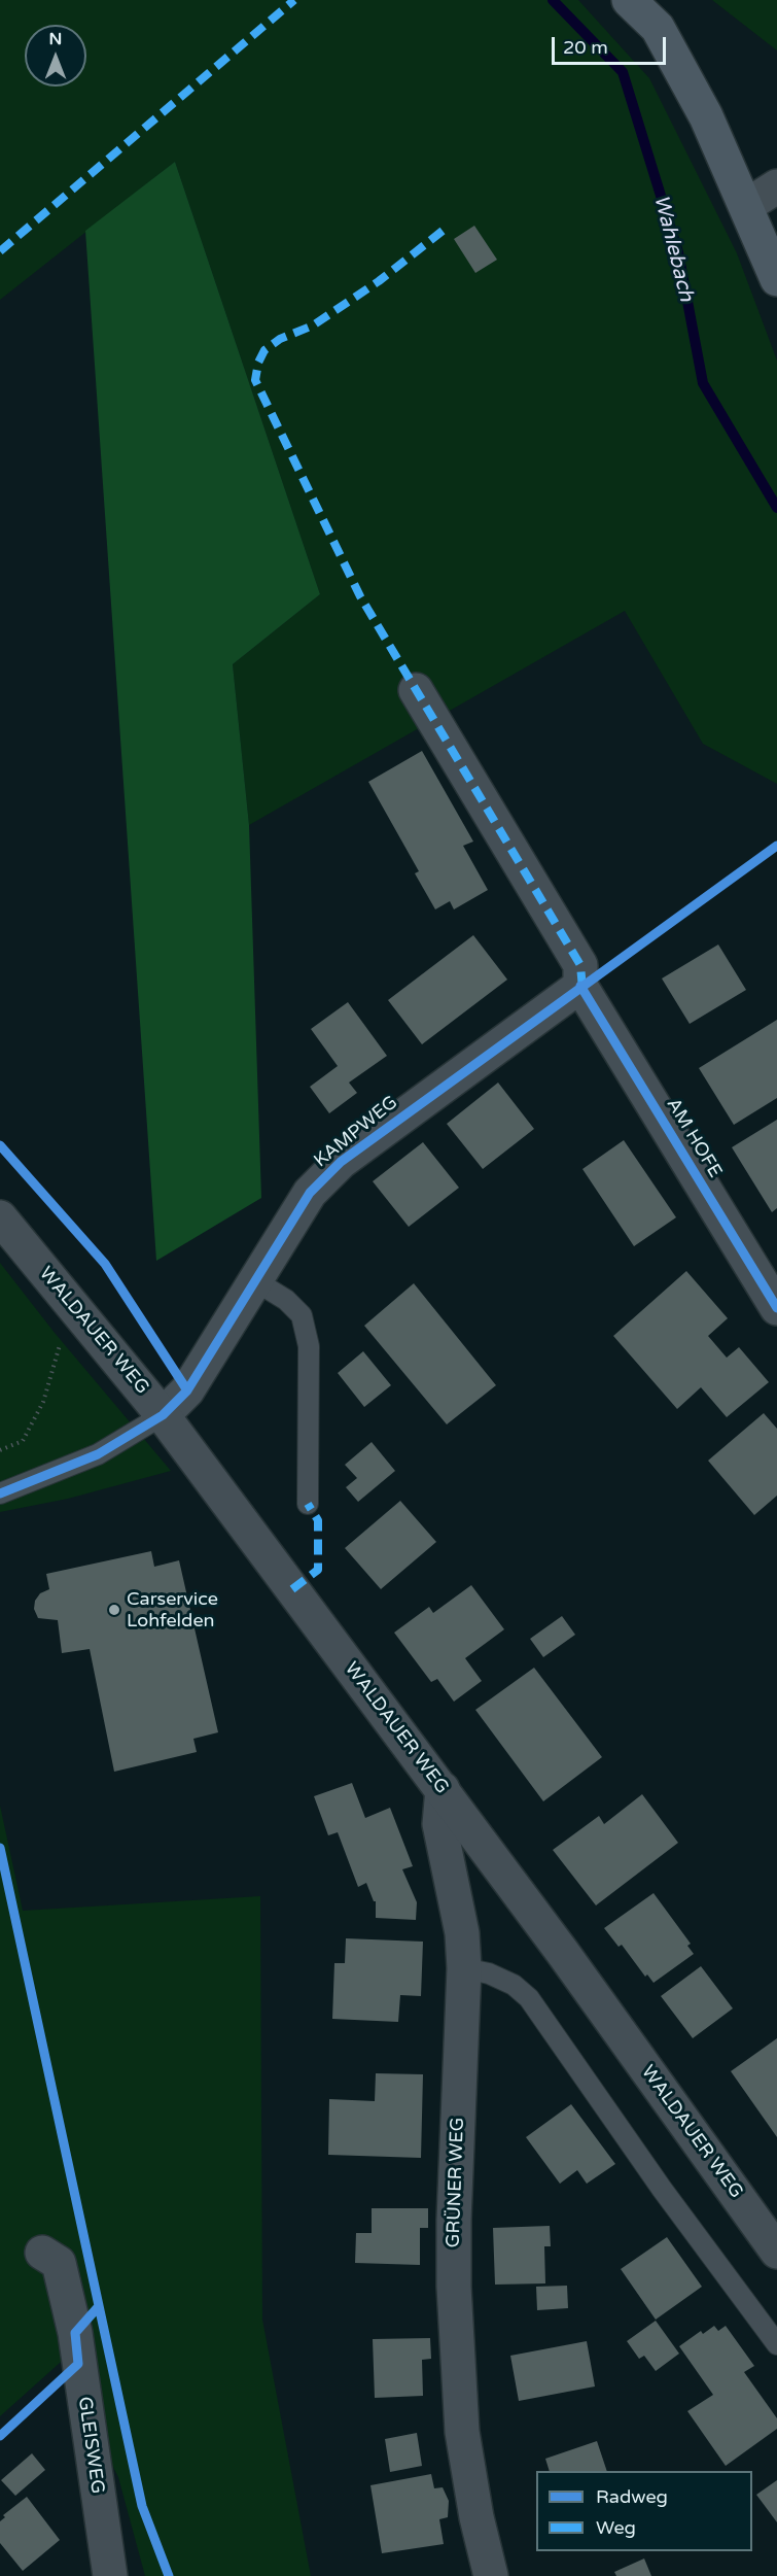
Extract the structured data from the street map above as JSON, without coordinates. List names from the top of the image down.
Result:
{
  "streets": {
    "street": [
      "KAMPWEG",
      "AM HOFE",
      "WALDAUER WEG",
      "GRÜNER WEG",
      "GLEISWEG"
    ]
  },
  "crossings": [
    ["KAMPWEG", "AM HOFE"],
    ["KAMPWEG", "WALDAUER WEG"],
    ["WALDAUER WEG", "GRÜNER WEG"]
  ],
  "water": ["Wahlebach"],
  "places": ["Carservice Lohfelden"],
  "legend": ["Radweg", "Weg"],
  "scale_bar": "20 m",
  "north": "top"
}
